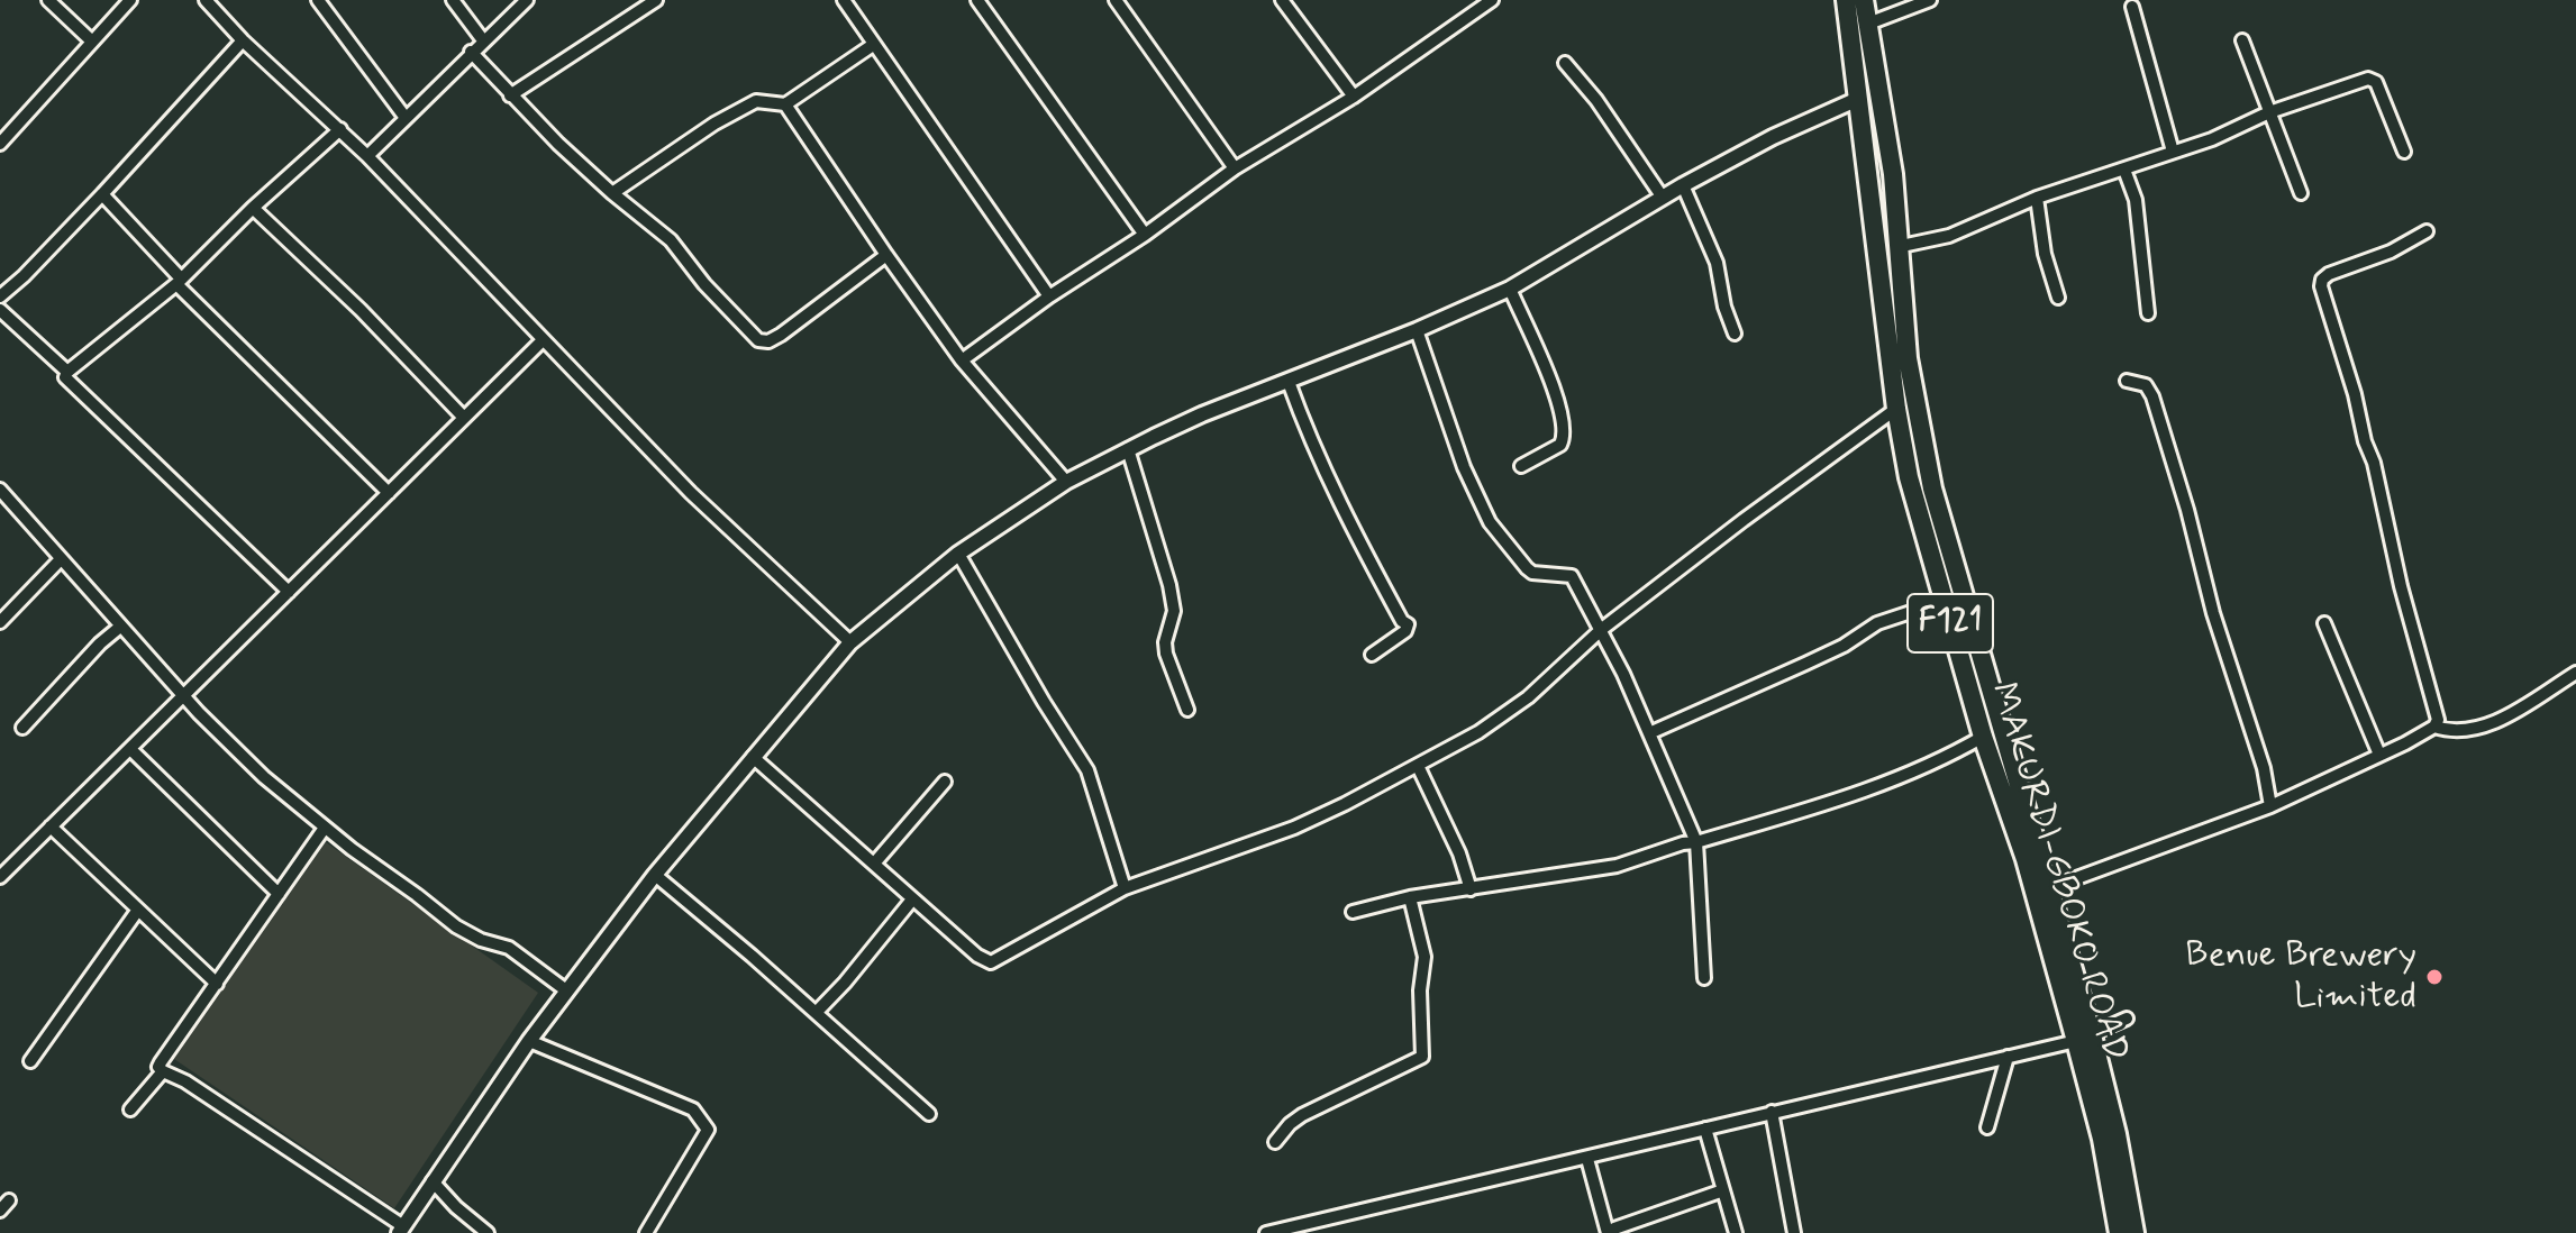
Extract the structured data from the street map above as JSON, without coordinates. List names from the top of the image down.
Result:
{
  "streets": {
    "main road": ["F121", "MAKURDI-GBOKO ROAD"]
  },
  "crossings": [
    ["F121", "MAKURDI-GBOKO ROAD"]
  ],
  "places": ["Benue Brewery Limited"]
}
